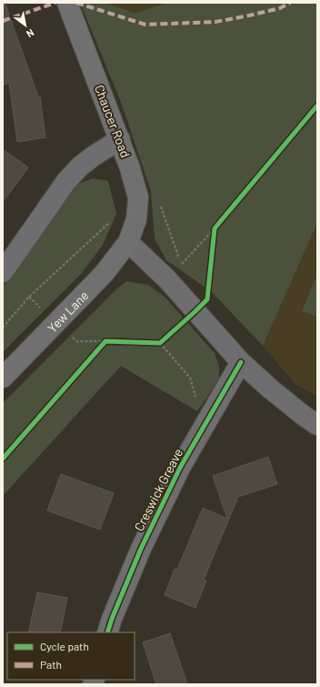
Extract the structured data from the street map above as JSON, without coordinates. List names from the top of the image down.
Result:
{
  "streets": {
    "main road": ["Chaucer Road", "Yew Lane"],
    "street": ["Creswick Greave"]
  },
  "crossings": [
    ["Chaucer Road", "Yew Lane"]
  ],
  "legend": ["Cycle path", "Path"],
  "north": "bottom right"
}
